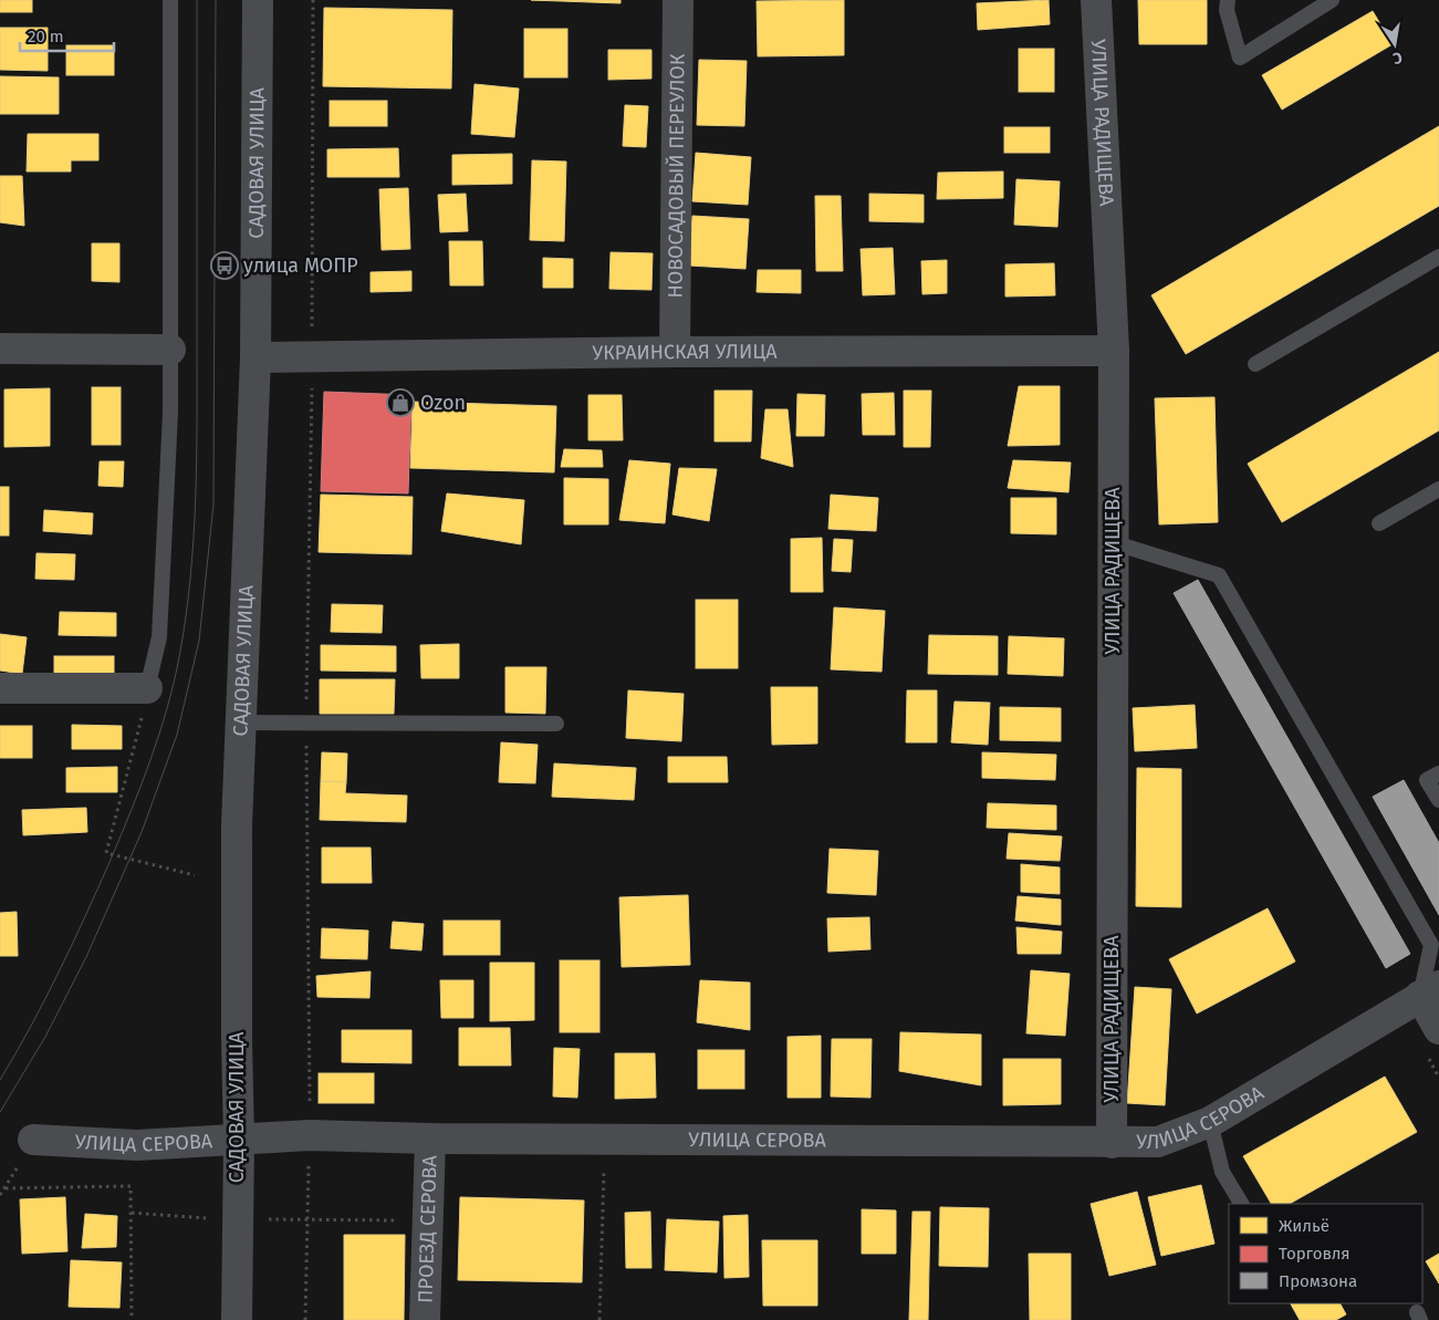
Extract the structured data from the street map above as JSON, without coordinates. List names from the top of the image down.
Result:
{
  "streets": {
    "street": [
      "УЛИЦА РАДИЩЕВА",
      "САДОВАЯ УЛИЦА",
      "НОВОСАДОВЫЙ ПЕРЕУЛОК",
      "УКРАИНСКАЯ УЛИЦА",
      "УЛИЦА СЕРОВА",
      "ПРОЕЗД СЕРОВА"
    ]
  },
  "crossings": [
    ["УЛИЦА РАДИЩЕВА", "УКРАИНСКАЯ УЛИЦА"],
    ["УЛИЦА РАДИЩЕВА", "УЛИЦА СЕРОВА"],
    ["САДОВАЯ УЛИЦА", "УКРАИНСКАЯ УЛИЦА"],
    ["САДОВАЯ УЛИЦА", "УЛИЦА СЕРОВА"],
    ["НОВОСАДОВЫЙ ПЕРЕУЛОК", "УКРАИНСКАЯ УЛИЦА"],
    ["УЛИЦА СЕРОВА", "ПРОЕЗД СЕРОВА"]
  ],
  "places": {
    "bus stop": ["улица МОПР"],
    "shop": ["Ozon"]
  },
  "legend": ["Жильё", "Торговля", "Промзона"],
  "scale_bar": "20 m",
  "north": "bottom"
}
